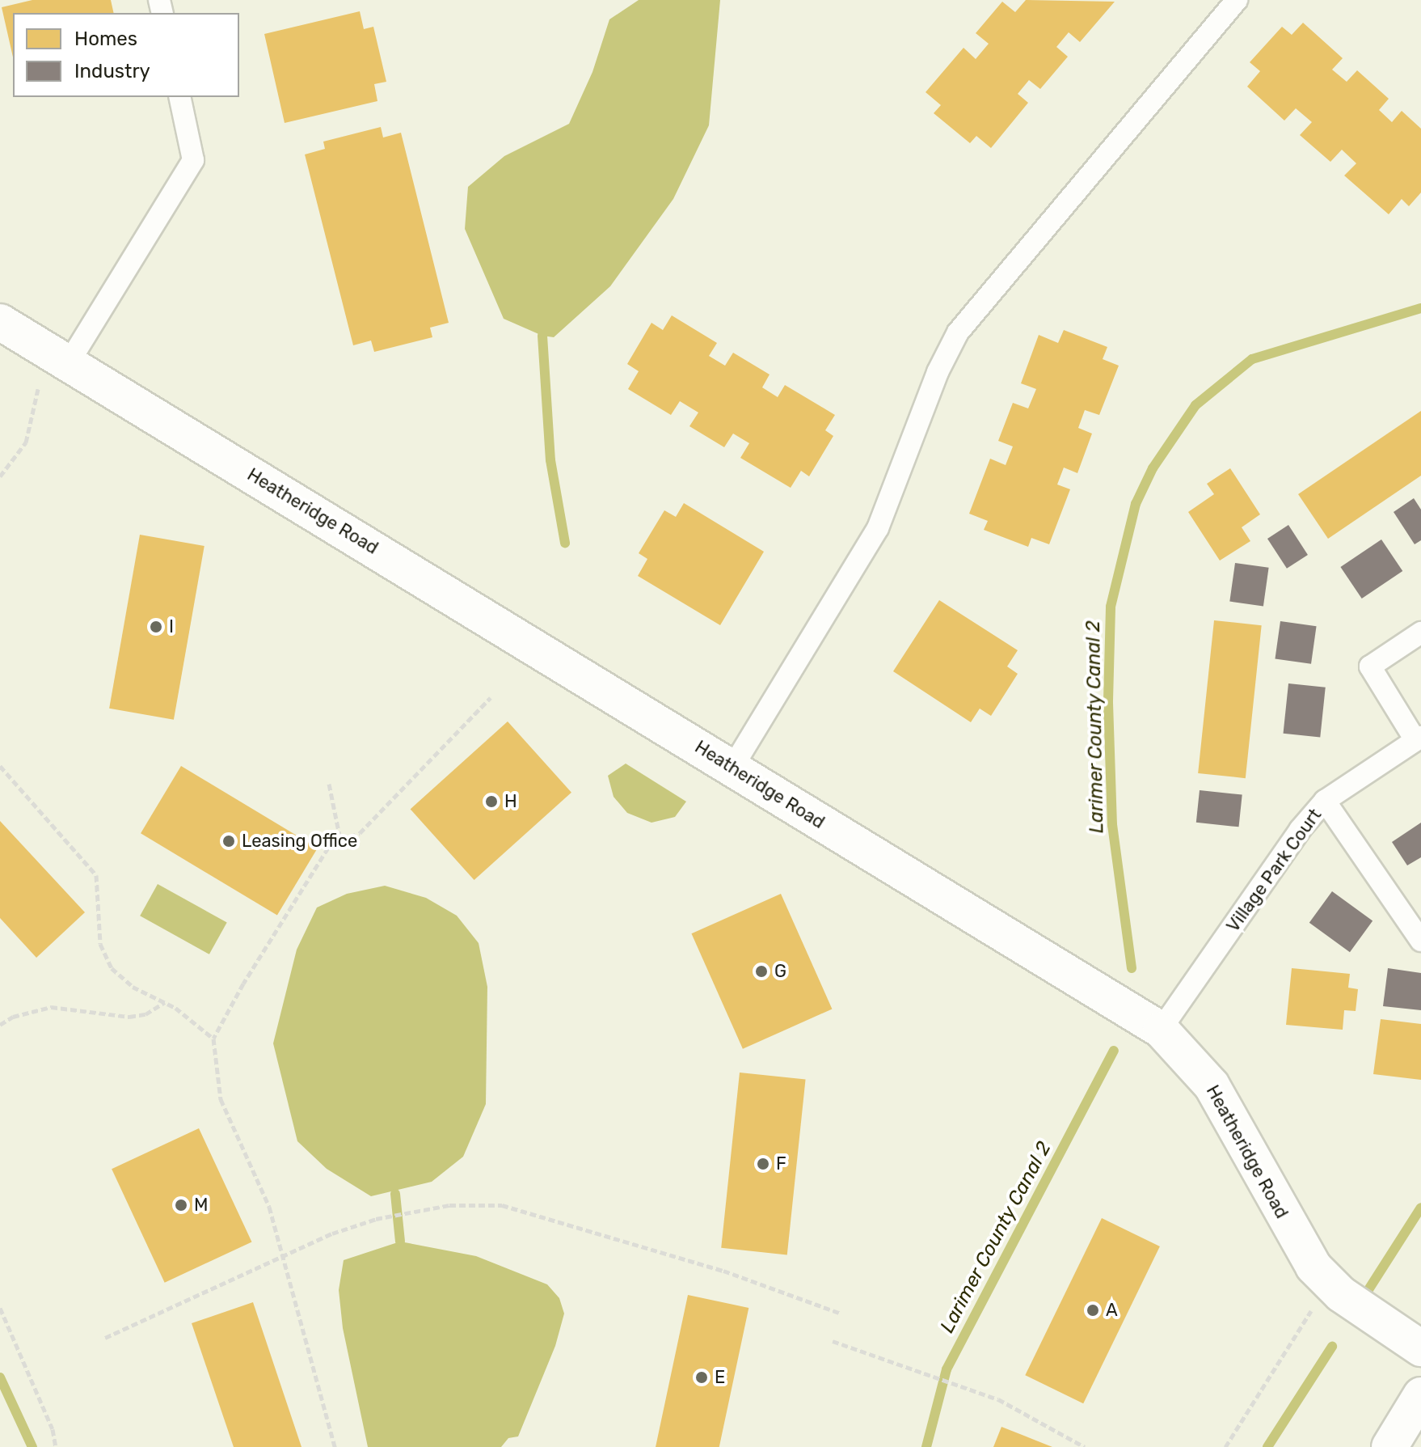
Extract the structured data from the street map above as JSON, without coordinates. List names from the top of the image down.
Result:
{
  "streets": {
    "street": ["Heatheridge Road"],
    "lane": ["Village Park Court"]
  },
  "crossings": [
    ["Heatheridge Road", "Village Park Court"]
  ],
  "water": ["Larimer County Canal 2"],
  "places": [
    "I",
    "H",
    "Leasing Office",
    "G",
    "F",
    "M",
    "A",
    "E"
  ],
  "legend": ["Homes", "Industry"]
}
